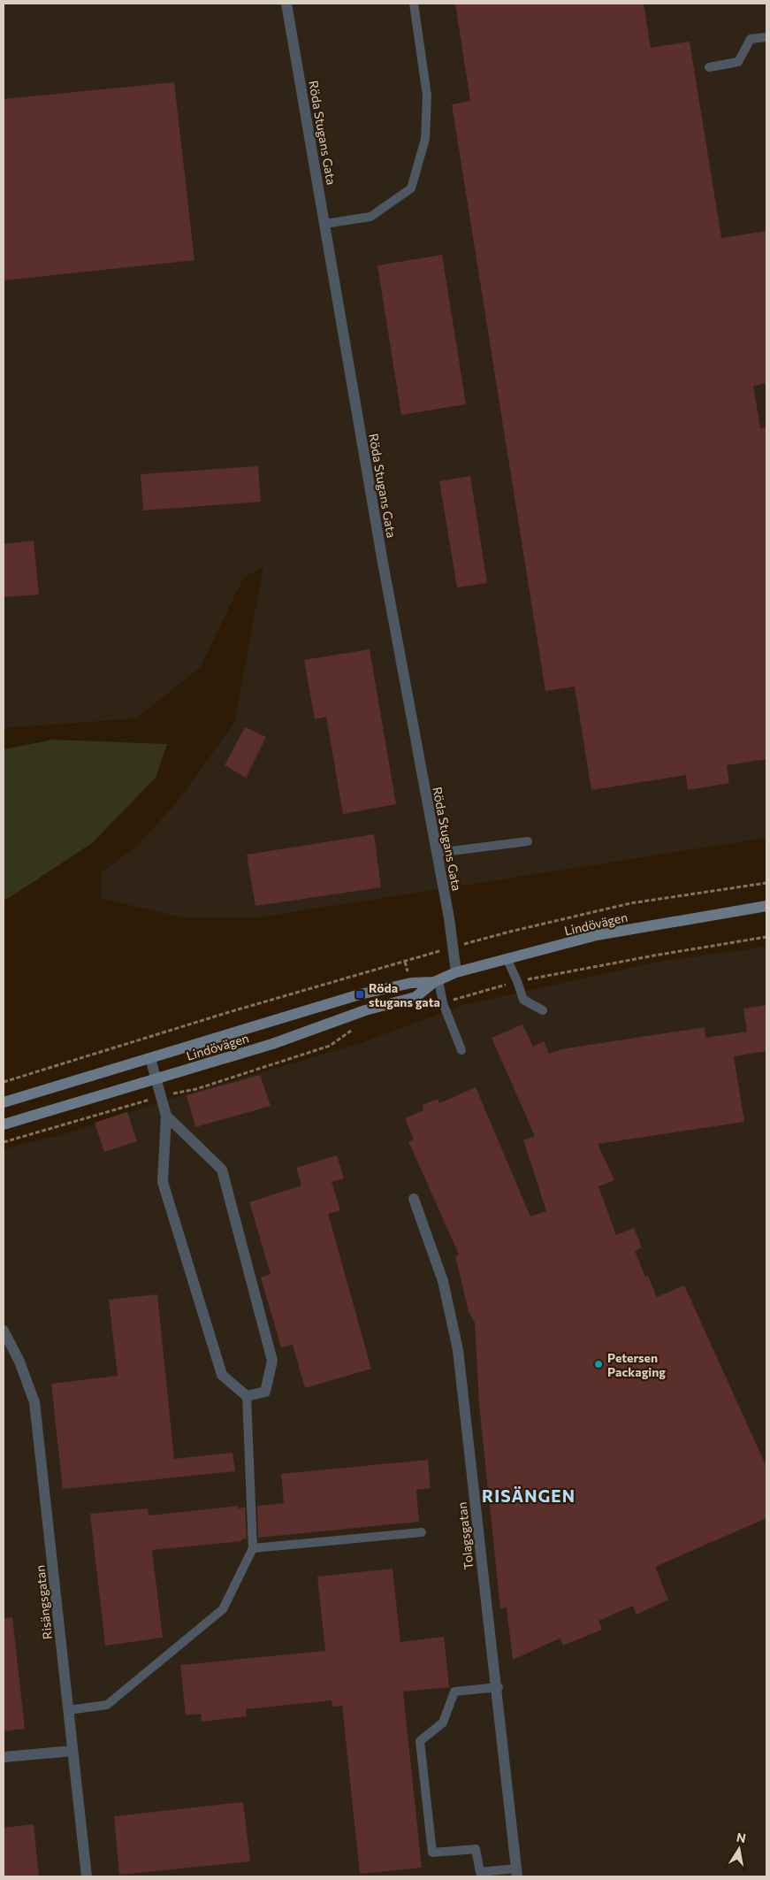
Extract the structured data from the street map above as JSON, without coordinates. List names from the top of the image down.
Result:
{
  "streets": {
    "main road": ["Lindövägen"],
    "street": ["Röda Stugans Gata", "Tolagsgatan", "Risängsgatan"]
  },
  "crossings": [
    ["Röda Stugans Gata", "Lindövägen"]
  ],
  "districts": ["RISÄNGEN"],
  "places": {
    "transit": ["Röda stugans gata"],
    "other": ["Petersen Packaging"]
  },
  "north": "top"
}
